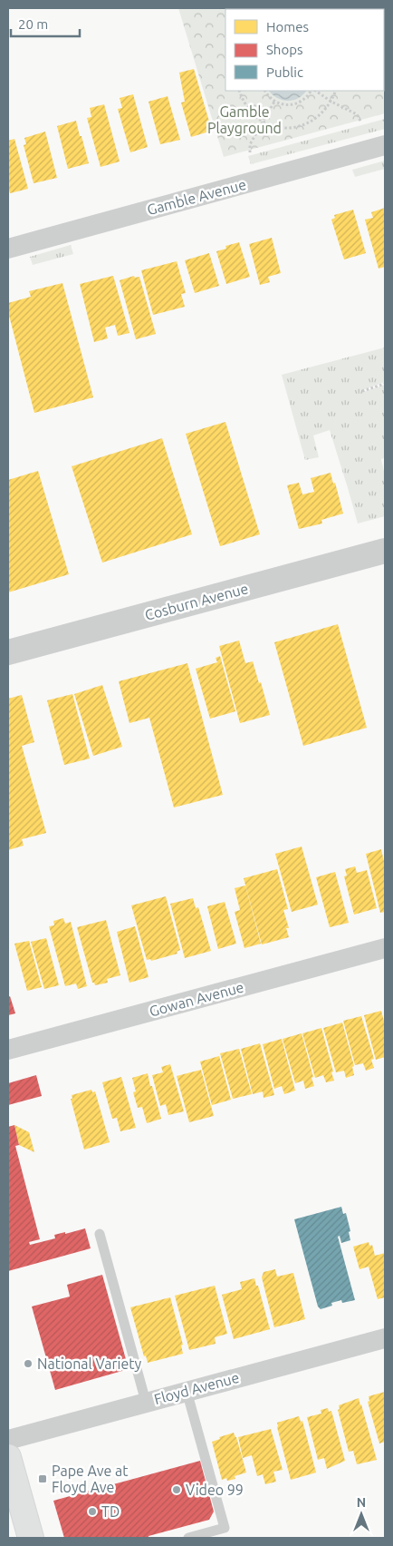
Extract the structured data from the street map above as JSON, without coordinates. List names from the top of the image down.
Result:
{
  "streets": {
    "street": [
      "Gamble Avenue",
      "Cosburn Avenue",
      "Gowan Avenue",
      "Floyd Avenue"
    ]
  },
  "parks": ["Gamble Playground"],
  "places": {
    "other": ["National Variety", "Video 99", "TD"],
    "transit": ["Pape Ave at Floyd Ave"]
  },
  "legend": ["Homes", "Shops", "Public"],
  "scale_bar": "20 m",
  "north": "top"
}
